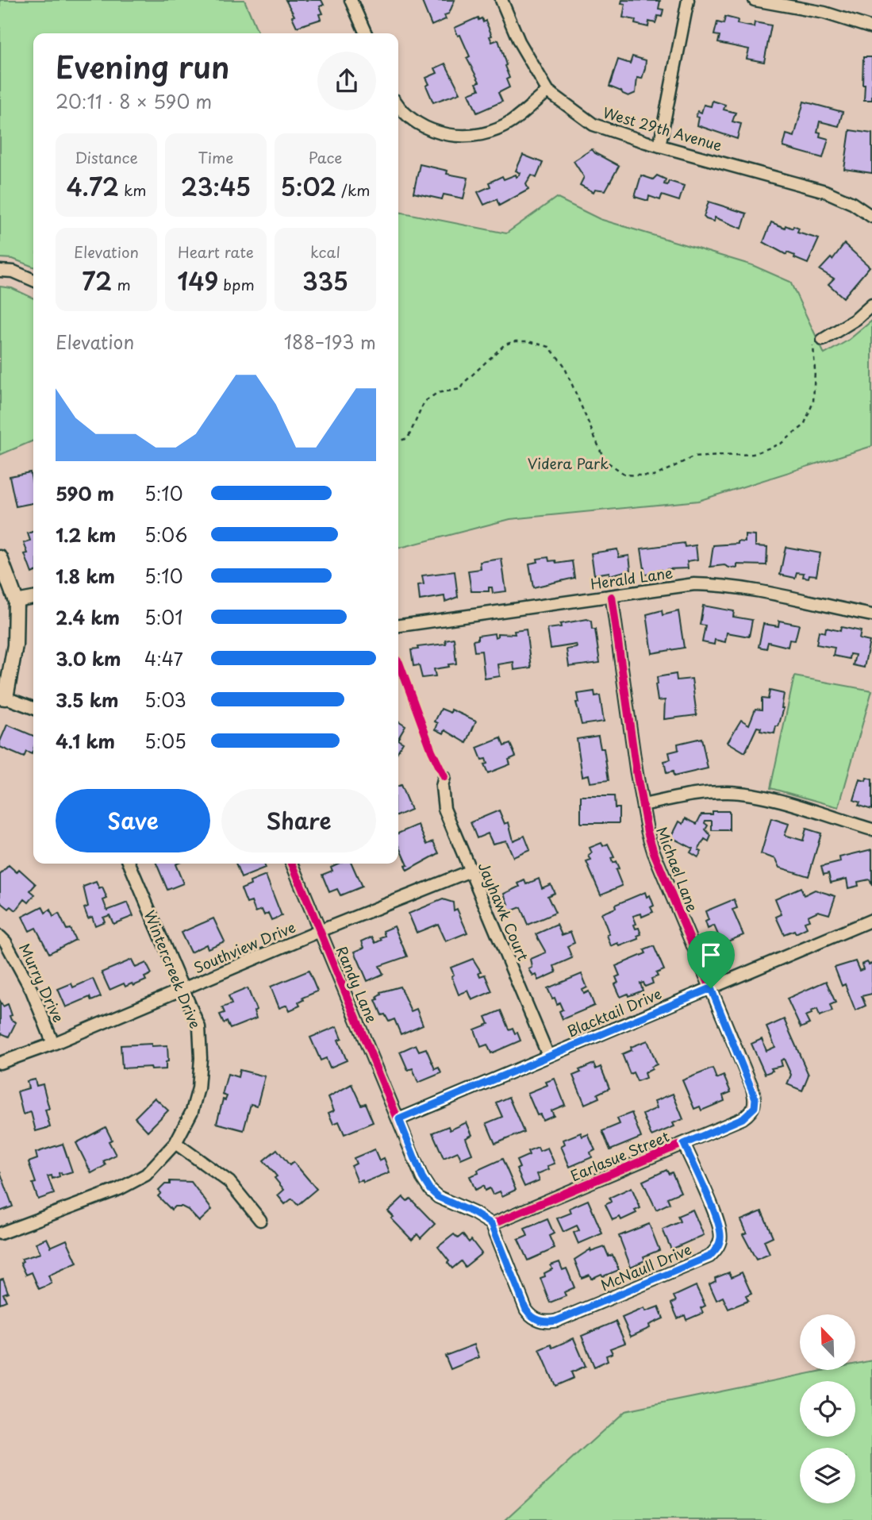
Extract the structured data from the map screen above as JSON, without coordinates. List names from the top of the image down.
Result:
{
  "streets": {
    "street": [
      "West 29th Avenue",
      "Herald Lane",
      "Michael Lane",
      "Jayhawk Court",
      "Southview Drive",
      "Wintercreek Drive",
      "Murry Drive",
      "Randy Lane",
      "Blacktail Drive",
      "Earlasue Street",
      "McNaull Drive"
    ]
  },
  "crossings": [
    ["Herald Lane", "Michael Lane"],
    ["Michael Lane", "Blacktail Drive"],
    ["Michael Lane", "Earlasue Street"],
    ["Jayhawk Court", "Southview Drive"],
    ["Jayhawk Court", "Blacktail Drive"],
    ["Southview Drive", "Wintercreek Drive"],
    ["Southview Drive", "Murry Drive"],
    ["Southview Drive", "Randy Lane"],
    ["Randy Lane", "Blacktail Drive"],
    ["Randy Lane", "Earlasue Street"],
    ["Randy Lane", "McNaull Drive"],
    ["Earlasue Street", "McNaull Drive"]
  ],
  "parks": ["Videra Park"],
  "north": "top left",
  "page": {
    "heading": ["Evening run", "20:11 · 8 × 590 m"],
    "stats": [
      ["Distance", "4.72 km"],
      ["Time", "23:45"],
      ["Pace", "5:02 /km"],
      ["Elevation", "72 m"],
      ["Heart rate", "149 bpm"],
      ["kcal", "335"]
    ],
    "chart": ["Elevation", "188–193 m"],
    "list": [
      {
        "name": "590 m",
        "note": "5:10"
      },
      {
        "name": "1.2 km",
        "note": "5:06"
      },
      {
        "name": "1.8 km",
        "note": "5:10"
      },
      {
        "name": "2.4 km",
        "note": "5:01"
      },
      {
        "name": "3.0 km",
        "note": "4:47"
      },
      {
        "name": "3.5 km",
        "note": "5:03"
      },
      {
        "name": "4.1 km",
        "note": "5:05"
      }
    ],
    "buttons": ["Save", "Share"]
  }
}
